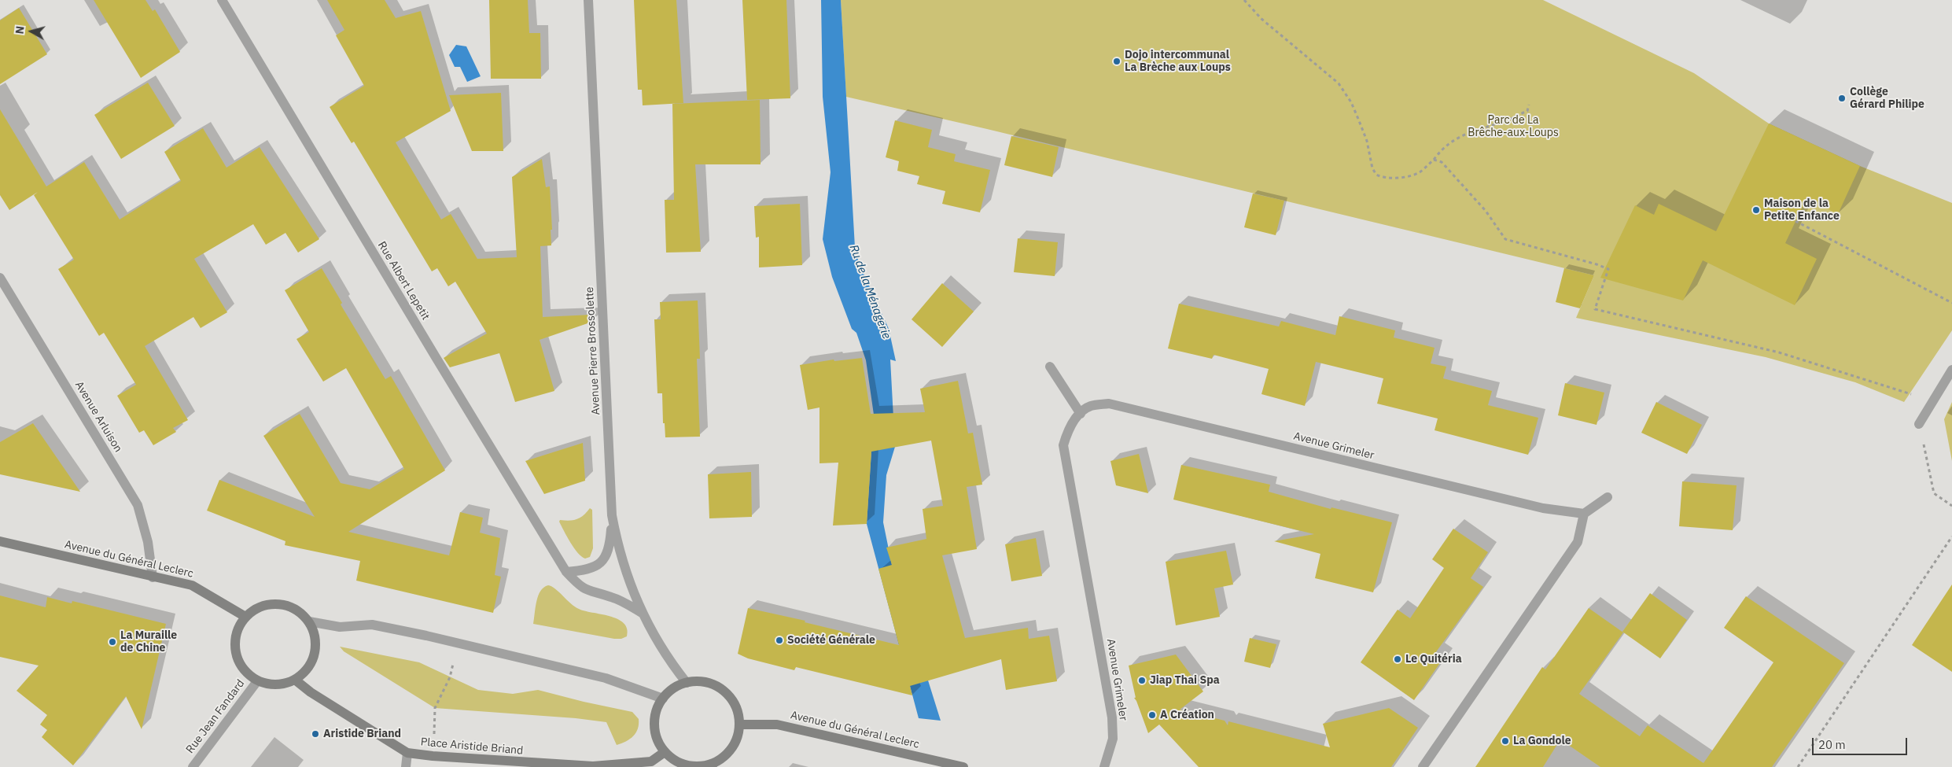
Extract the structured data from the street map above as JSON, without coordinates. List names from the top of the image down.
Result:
{
  "streets": {
    "street": [
      "Rue Albert Lepetit",
      "Avenue Pierre Brossolette",
      "Avenue Arluison",
      "Avenue Grimeler",
      "Avenue du Général Leclerc",
      "Rue Jean Fandard",
      "Place Aristide Briand"
    ]
  },
  "crossings": [
    ["Rue Albert Lepetit", "Avenue Pierre Brossolette"],
    ["Avenue Pierre Brossolette", "Avenue du Général Leclerc"],
    ["Avenue Pierre Brossolette", "Place Aristide Briand"],
    ["Avenue Arluison", "Avenue du Général Leclerc"],
    ["Avenue du Général Leclerc", "Rue Jean Fandard"],
    ["Avenue du Général Leclerc", "Place Aristide Briand"],
    ["Rue Jean Fandard", "Place Aristide Briand"]
  ],
  "water": ["Ru de la Ménagerie"],
  "parks": ["Parc de La Brêche-aux-Loups"],
  "places": [
    "Dojo intercommunal La Brèche aux Loups",
    "Collège Gérard Philipe",
    "Maison de la Petite Enfance",
    "Société Générale",
    "La Muraille de Chine",
    "Le Quitéria",
    "Jiap Thai Spa",
    "A Création",
    "Aristide Briand",
    "La Gondole"
  ],
  "scale_bar": "20 m",
  "north": "left"
}
